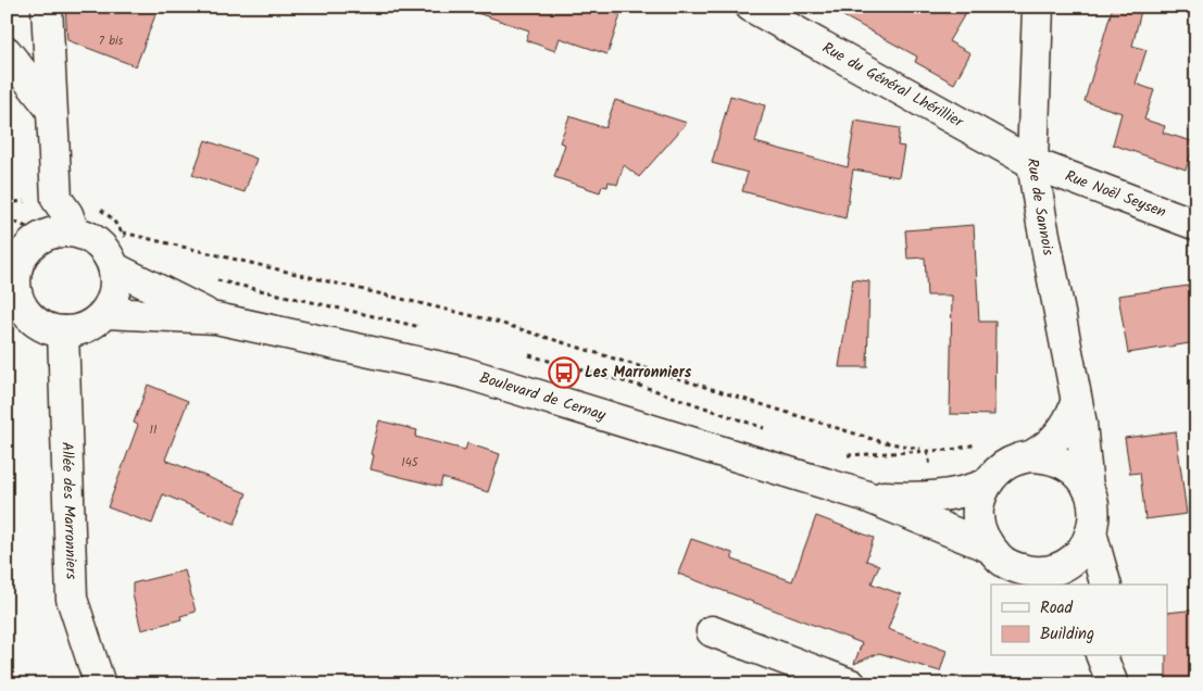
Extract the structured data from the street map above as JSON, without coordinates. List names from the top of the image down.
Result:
{
  "streets": {
    "street": [
      "Rue du Général Lhérillier",
      "Rue Noël Seysen",
      "Rue de Sannois",
      "Boulevard de Cernay",
      "Allée des Marronniers"
    ]
  },
  "crossings": [
    ["Rue du Général Lhérillier", "Rue Noël Seysen"],
    ["Rue du Général Lhérillier", "Rue de Sannois"],
    ["Rue Noël Seysen", "Rue de Sannois"],
    ["Rue de Sannois", "Boulevard de Cernay"],
    ["Boulevard de Cernay", "Allée des Marronniers"]
  ],
  "places": {
    "bus stop": ["Les Marronniers"]
  },
  "house_numbers": ["7 bis", "11", "145"],
  "legend": ["Road", "Building"]
}
